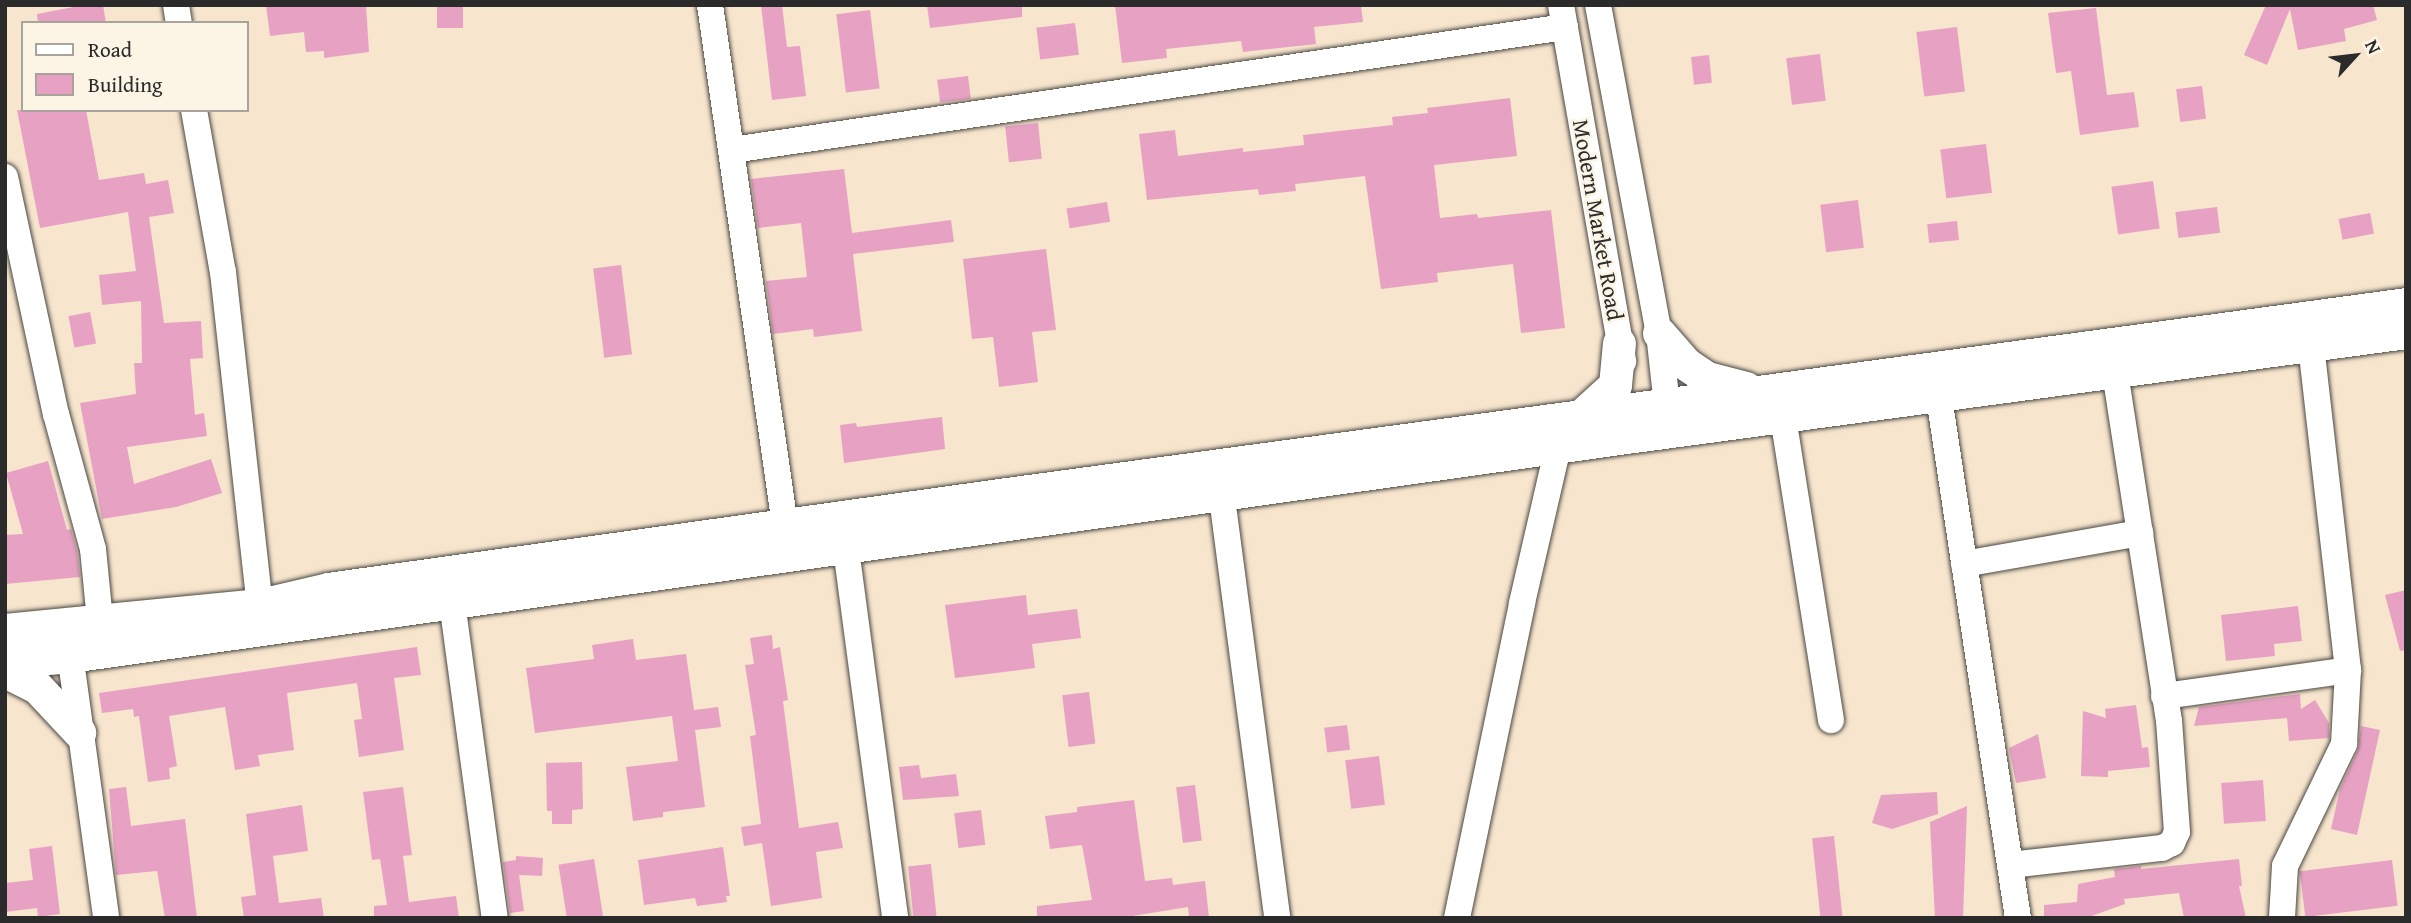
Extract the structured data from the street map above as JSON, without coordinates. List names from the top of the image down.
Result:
{
  "streets": {
    "street": ["Modern Market Road"]
  },
  "legend": ["Road", "Building"],
  "north": "top right"
}
